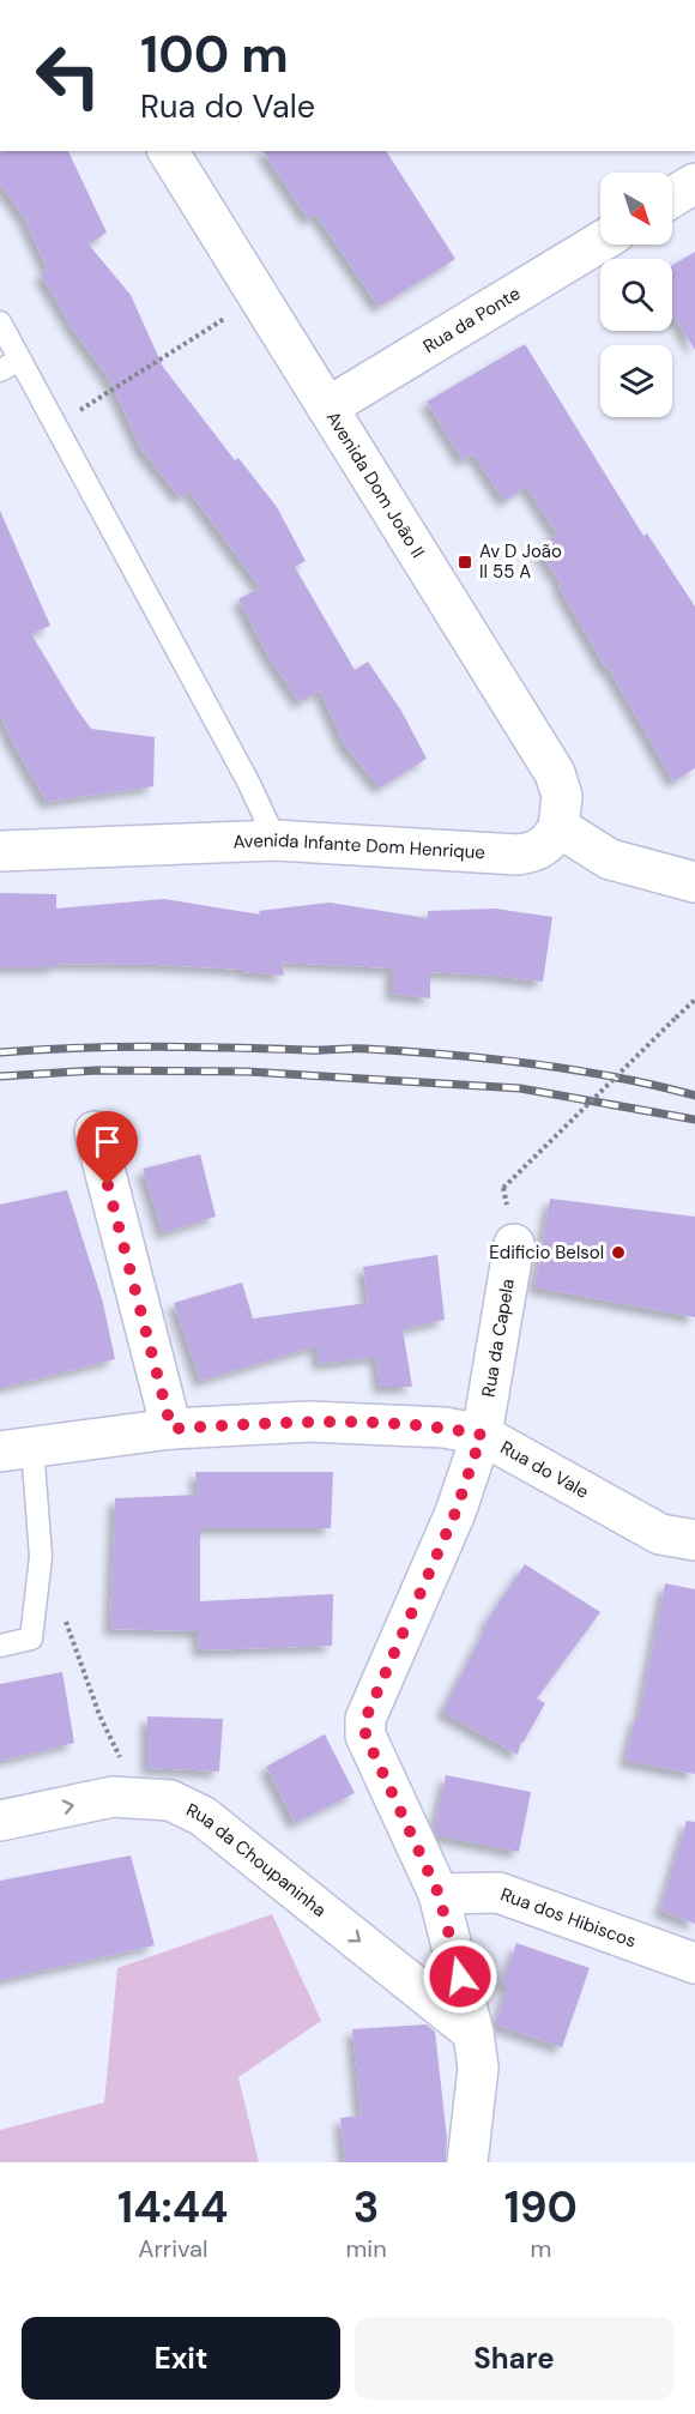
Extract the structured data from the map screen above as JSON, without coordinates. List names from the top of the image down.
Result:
{
  "streets": {
    "street": [
      "Rua da Ponte",
      "Avenida Dom João II",
      "Avenida Infante Dom Henrique",
      "Rua da Capela",
      "Rua do Vale",
      "Rua da Choupaninha",
      "Rua dos Hibiscos"
    ]
  },
  "crossings": [
    ["Rua da Ponte", "Avenida Dom João II"],
    ["Avenida Dom João II", "Avenida Infante Dom Henrique"],
    ["Rua da Capela", "Rua do Vale"],
    ["Rua da Capela", "Rua da Choupaninha"],
    ["Rua da Capela", "Rua dos Hibiscos"]
  ],
  "one_way": ["Rua da Choupaninha"],
  "places": {
    "transit": ["Av D João II 55 A"],
    "other": ["Edificio Belsol"]
  },
  "north": "bottom right",
  "page": {
    "turn": ["100 m", "Rua do Vale"],
    "eta": [
      "14:44",
      "Arrival",
      "3",
      "min",
      "190",
      "m"
    ],
    "buttons": ["Exit", "Share"]
  }
}
